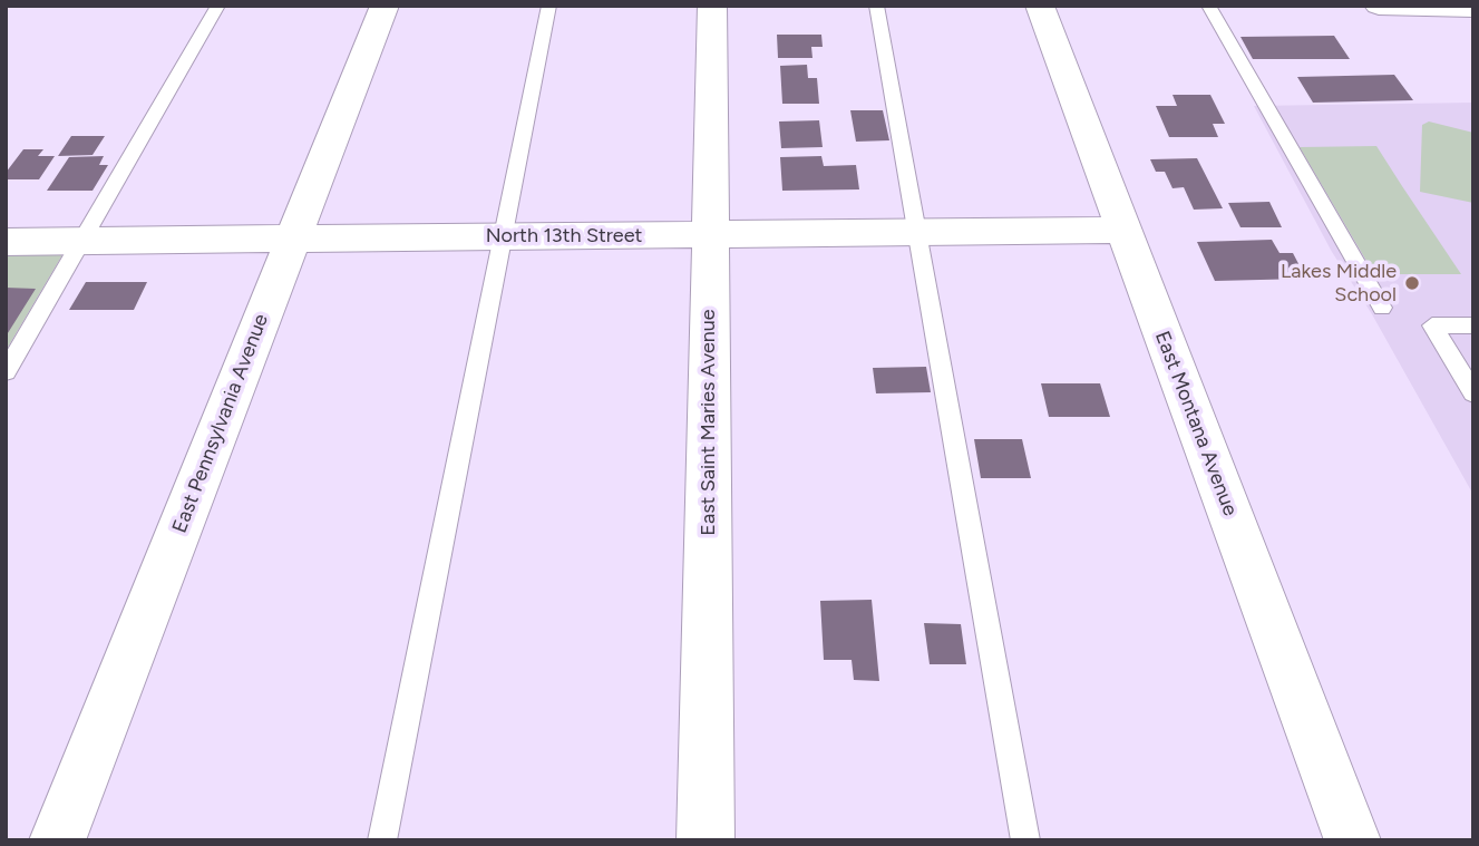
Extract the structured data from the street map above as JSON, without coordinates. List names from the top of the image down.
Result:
{
  "streets": {
    "street": [
      "North 13th Street",
      "East Saint Maries Avenue",
      "East Pennsylvania Avenue",
      "East Montana Avenue"
    ]
  },
  "crossings": [
    ["North 13th Street", "East Saint Maries Avenue"],
    ["North 13th Street", "East Pennsylvania Avenue"],
    ["North 13th Street", "East Montana Avenue"]
  ],
  "places": ["Lakes Middle School"]
}
